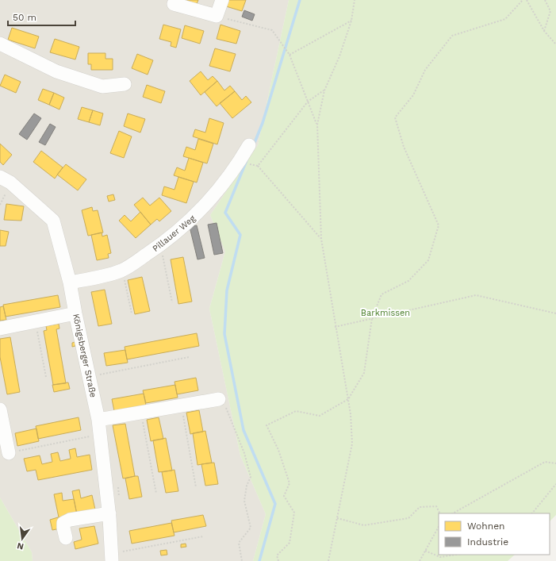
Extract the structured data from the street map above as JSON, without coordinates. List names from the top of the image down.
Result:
{
  "streets": {
    "street": ["Pillauer Weg", "Königsberger Straße"]
  },
  "crossings": [
    ["Pillauer Weg", "Königsberger Straße"]
  ],
  "parks": ["Barkmissen"],
  "legend": ["Wohnen", "Industrie"],
  "scale_bar": "50 m",
  "north": "bottom"
}
